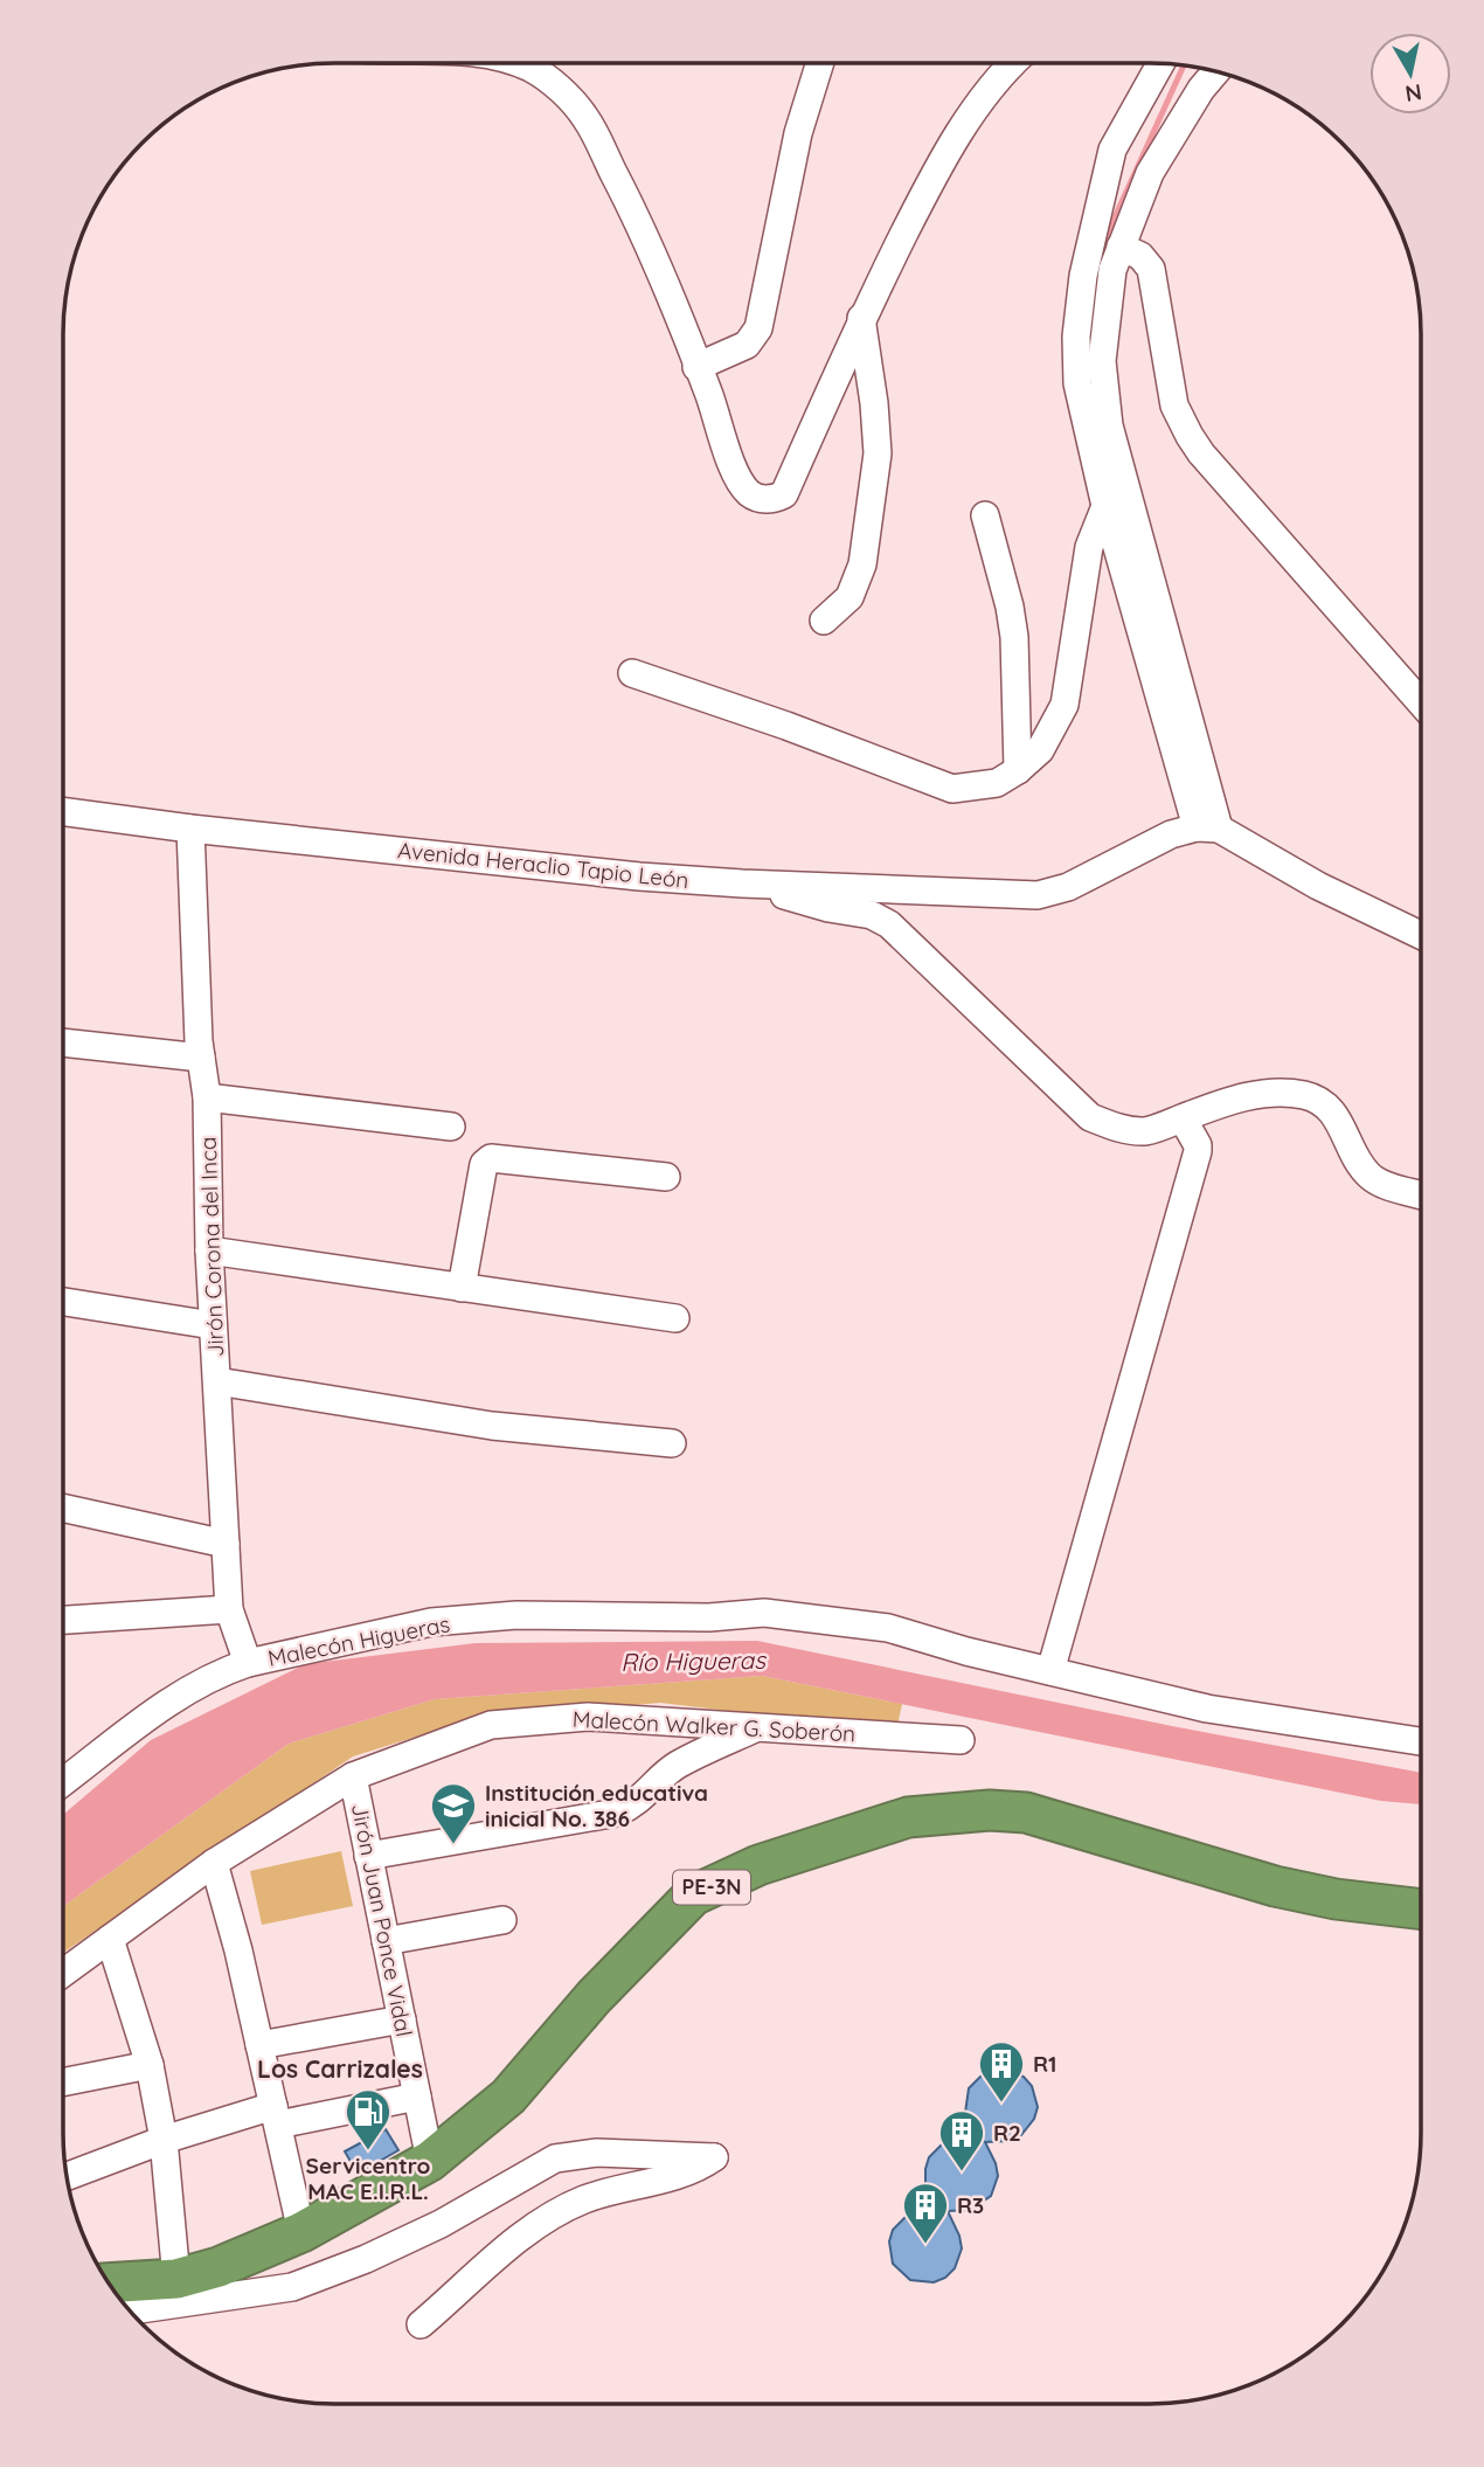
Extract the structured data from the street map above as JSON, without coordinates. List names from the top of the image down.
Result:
{
  "streets": {
    "highway": ["PE-3N"],
    "street": [
      "Avenida Heraclio Tapio León",
      "Jirón Corona del Inca",
      "Malecón Higueras",
      "Malecón Walker G. Soberón",
      "Jirón Juan Ponce Vidal"
    ]
  },
  "crossings": [
    ["Avenida Heraclio Tapio León", "Jirón Corona del Inca"],
    ["Jirón Corona del Inca", "Malecón Higueras"],
    ["Malecón Walker G. Soberón", "Jirón Juan Ponce Vidal"],
    ["PE-3N", "Jirón Juan Ponce Vidal"]
  ],
  "districts": ["Los Carrizales"],
  "water": ["Río Higueras"],
  "places": {
    "school or university": ["Institución educativa inicial No. 386"],
    "building": ["R1", "R2", "R3"],
    "fuel station": ["Servicentro MAC E.I.R.L."]
  },
  "north": "bottom"
}
